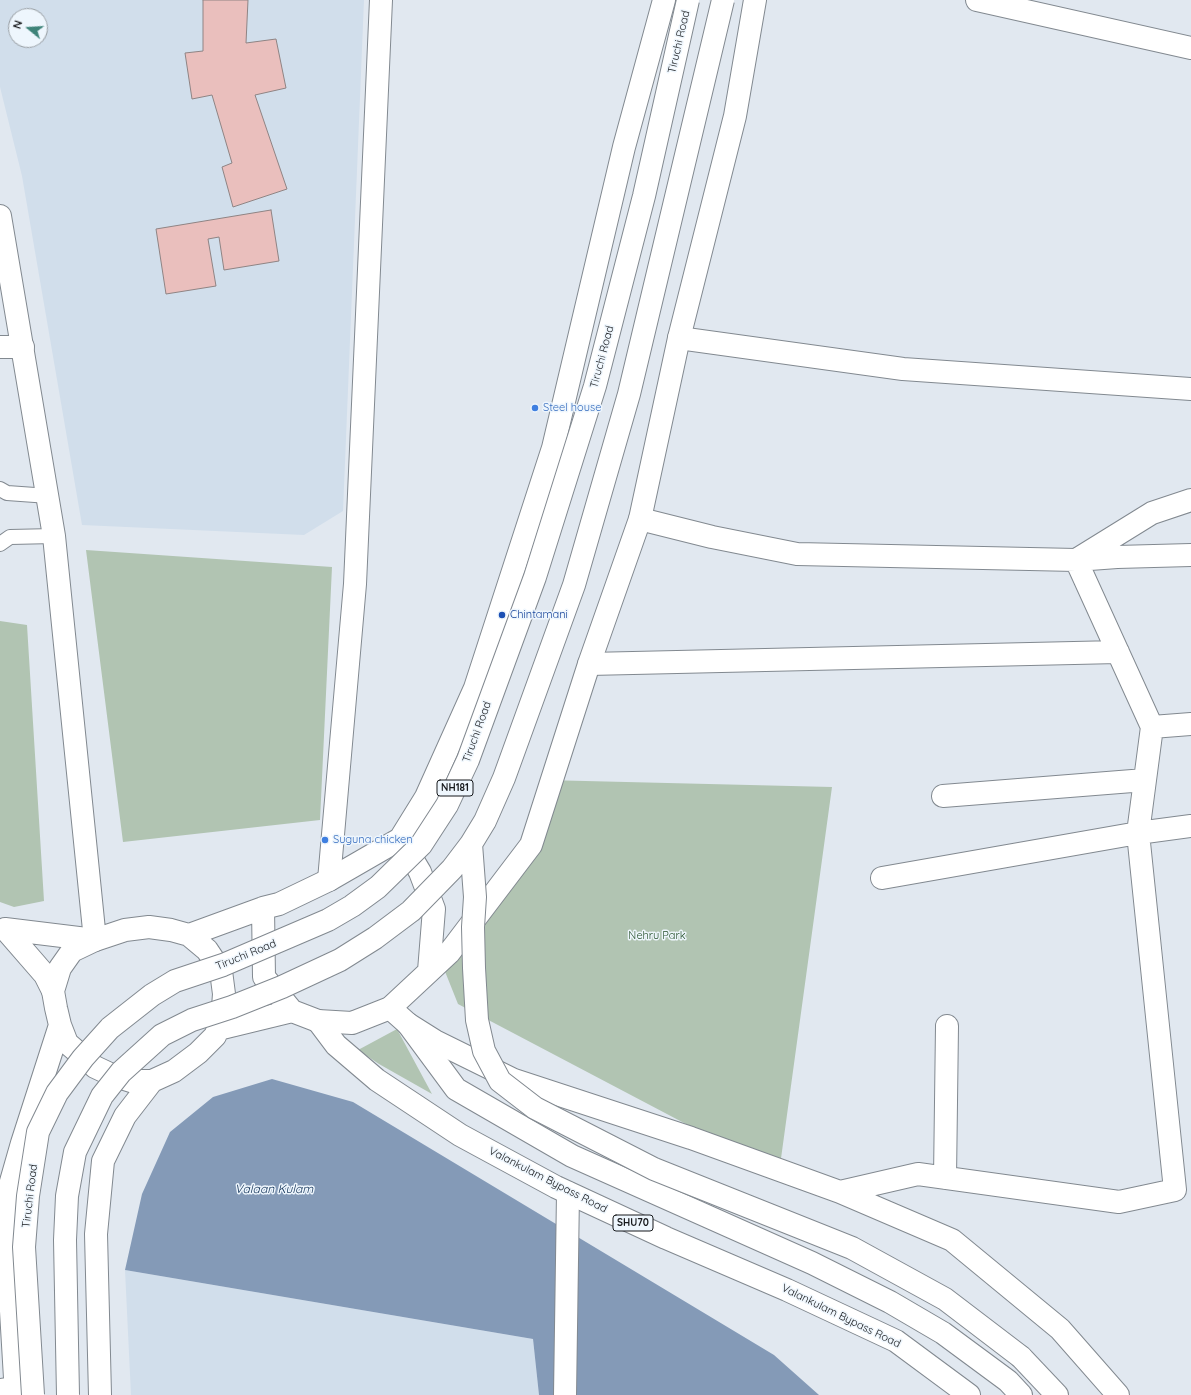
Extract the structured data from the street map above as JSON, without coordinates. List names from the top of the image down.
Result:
{
  "streets": {
    "main road": [
      "Tiruchi Road",
      "NH181",
      "Valankulam Bypass Road",
      "SHU70"
    ]
  },
  "water": ["Valaan Kulam"],
  "parks": ["Nehru Park"],
  "places": ["Steel house", "Chintamani", "Suguna chicken"],
  "north": "left"
}
